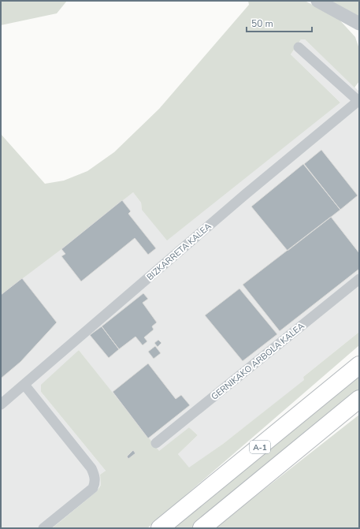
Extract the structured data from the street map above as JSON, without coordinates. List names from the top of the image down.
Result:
{
  "streets": {
    "highway": ["A-1"],
    "street": ["BIZKARRETA KALEA", "GERNIKAKO ARBOLA KALEA"]
  },
  "scale_bar": "50 m"
}
